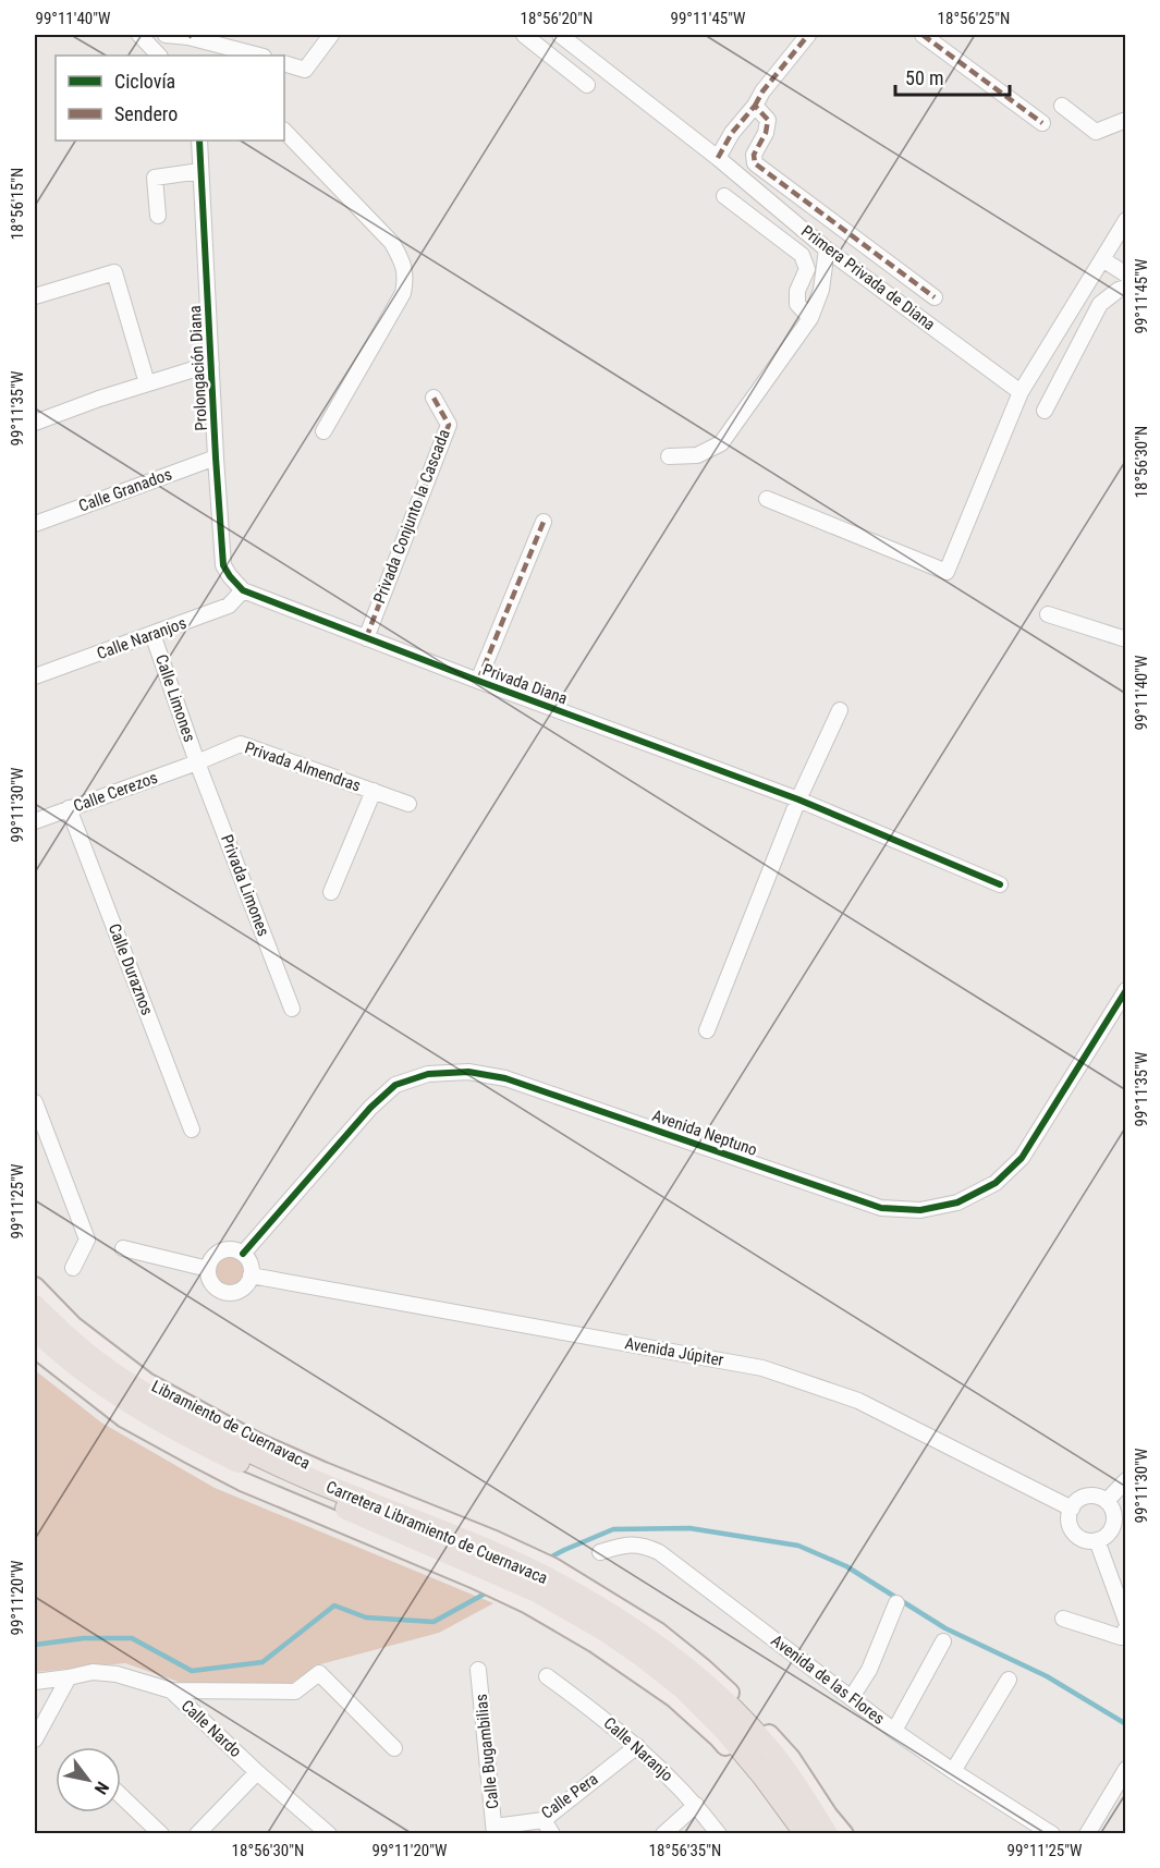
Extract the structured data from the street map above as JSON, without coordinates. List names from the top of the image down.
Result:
{
  "streets": {
    "highway": ["Carretera Libramiento de Cuernavaca"],
    "main road": ["Libramiento de Cuernavaca"],
    "street": [
      "Primera Privada de Diana",
      "Prolongación Diana",
      "Calle Granados",
      "Privada Conjunto la Cascada",
      "Calle Naranjos",
      "Privada Diana",
      "Calle Limones",
      "Privada Almendras",
      "Calle Cerezos",
      "Privada Limones",
      "Calle Duraznos",
      "Avenida Neptuno",
      "Avenida Júpiter",
      "Avenida de las Flores",
      "Calle Nardo",
      "Calle Naranjo",
      "Calle Bugambilias",
      "Calle Pera"
    ]
  },
  "crossings": [
    ["Prolongación Diana", "Calle Granados"],
    ["Prolongación Diana", "Calle Naranjos"],
    ["Prolongación Diana", "Privada Diana"],
    ["Privada Conjunto la Cascada", "Privada Diana"],
    ["Calle Naranjos", "Privada Diana"],
    ["Calle Naranjos", "Calle Limones"],
    ["Calle Limones", "Privada Almendras"],
    ["Calle Limones", "Calle Cerezos"],
    ["Calle Limones", "Privada Limones"],
    ["Privada Almendras", "Calle Cerezos"],
    ["Privada Almendras", "Privada Limones"],
    ["Calle Cerezos", "Privada Limones"],
    ["Calle Cerezos", "Calle Duraznos"],
    ["Avenida Neptuno", "Avenida Júpiter"],
    ["Libramiento de Cuernavaca", "Carretera Libramiento de Cuernavaca"],
    ["Calle Naranjo", "Calle Pera"],
    ["Calle Bugambilias", "Calle Pera"]
  ],
  "legend": ["Ciclovía", "Sendero"],
  "scale_bar": "50 m",
  "north": "bottom right",
  "coordinates": [
    "99°11'40\"W",
    "18°56'20\"N",
    "99°11'45\"W",
    "18°56'25\"N",
    "18°56'15\"N",
    "99°11'35\"W",
    "18°56'30\"N",
    "99°11'30\"W",
    "99°11'25\"W",
    "99°11'20\"W",
    "18°56'35\"N"
  ]
}
